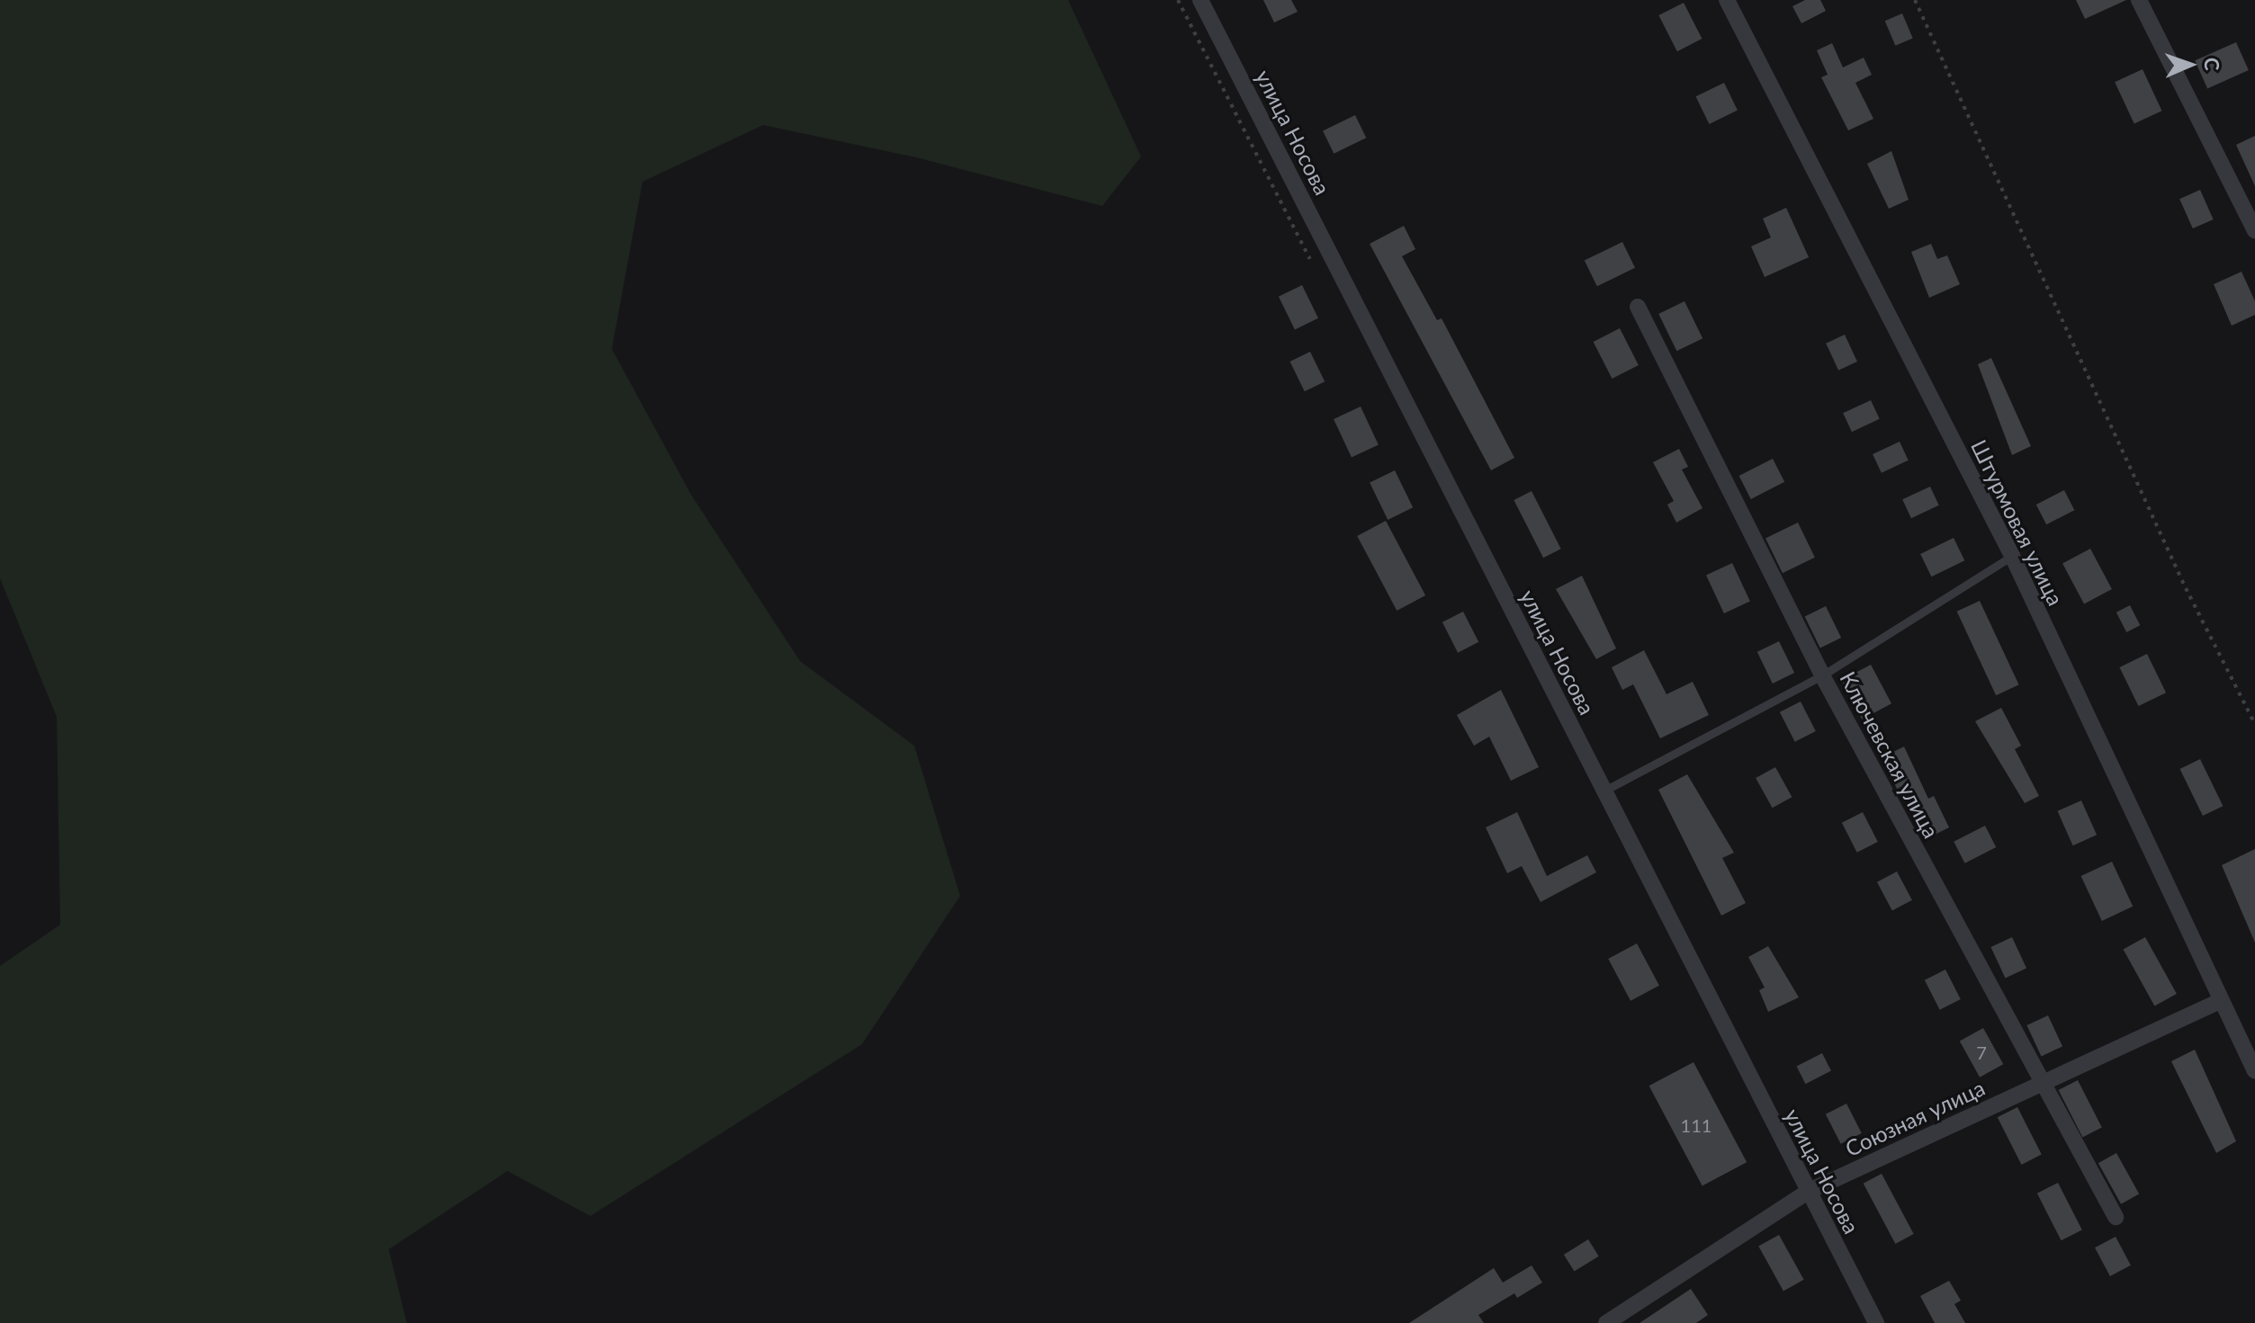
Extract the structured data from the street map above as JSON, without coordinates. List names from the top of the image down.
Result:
{
  "streets": {
    "street": [
      "улица Носова",
      "Штурмовая улица",
      "Ключевская улица",
      "Союзная улица"
    ]
  },
  "crossings": [
    ["улица Носова", "Союзная улица"],
    ["Штурмовая улица", "Союзная улица"],
    ["Ключевская улица", "Союзная улица"]
  ],
  "house_numbers": ["7", "111"],
  "north": "right"
}
